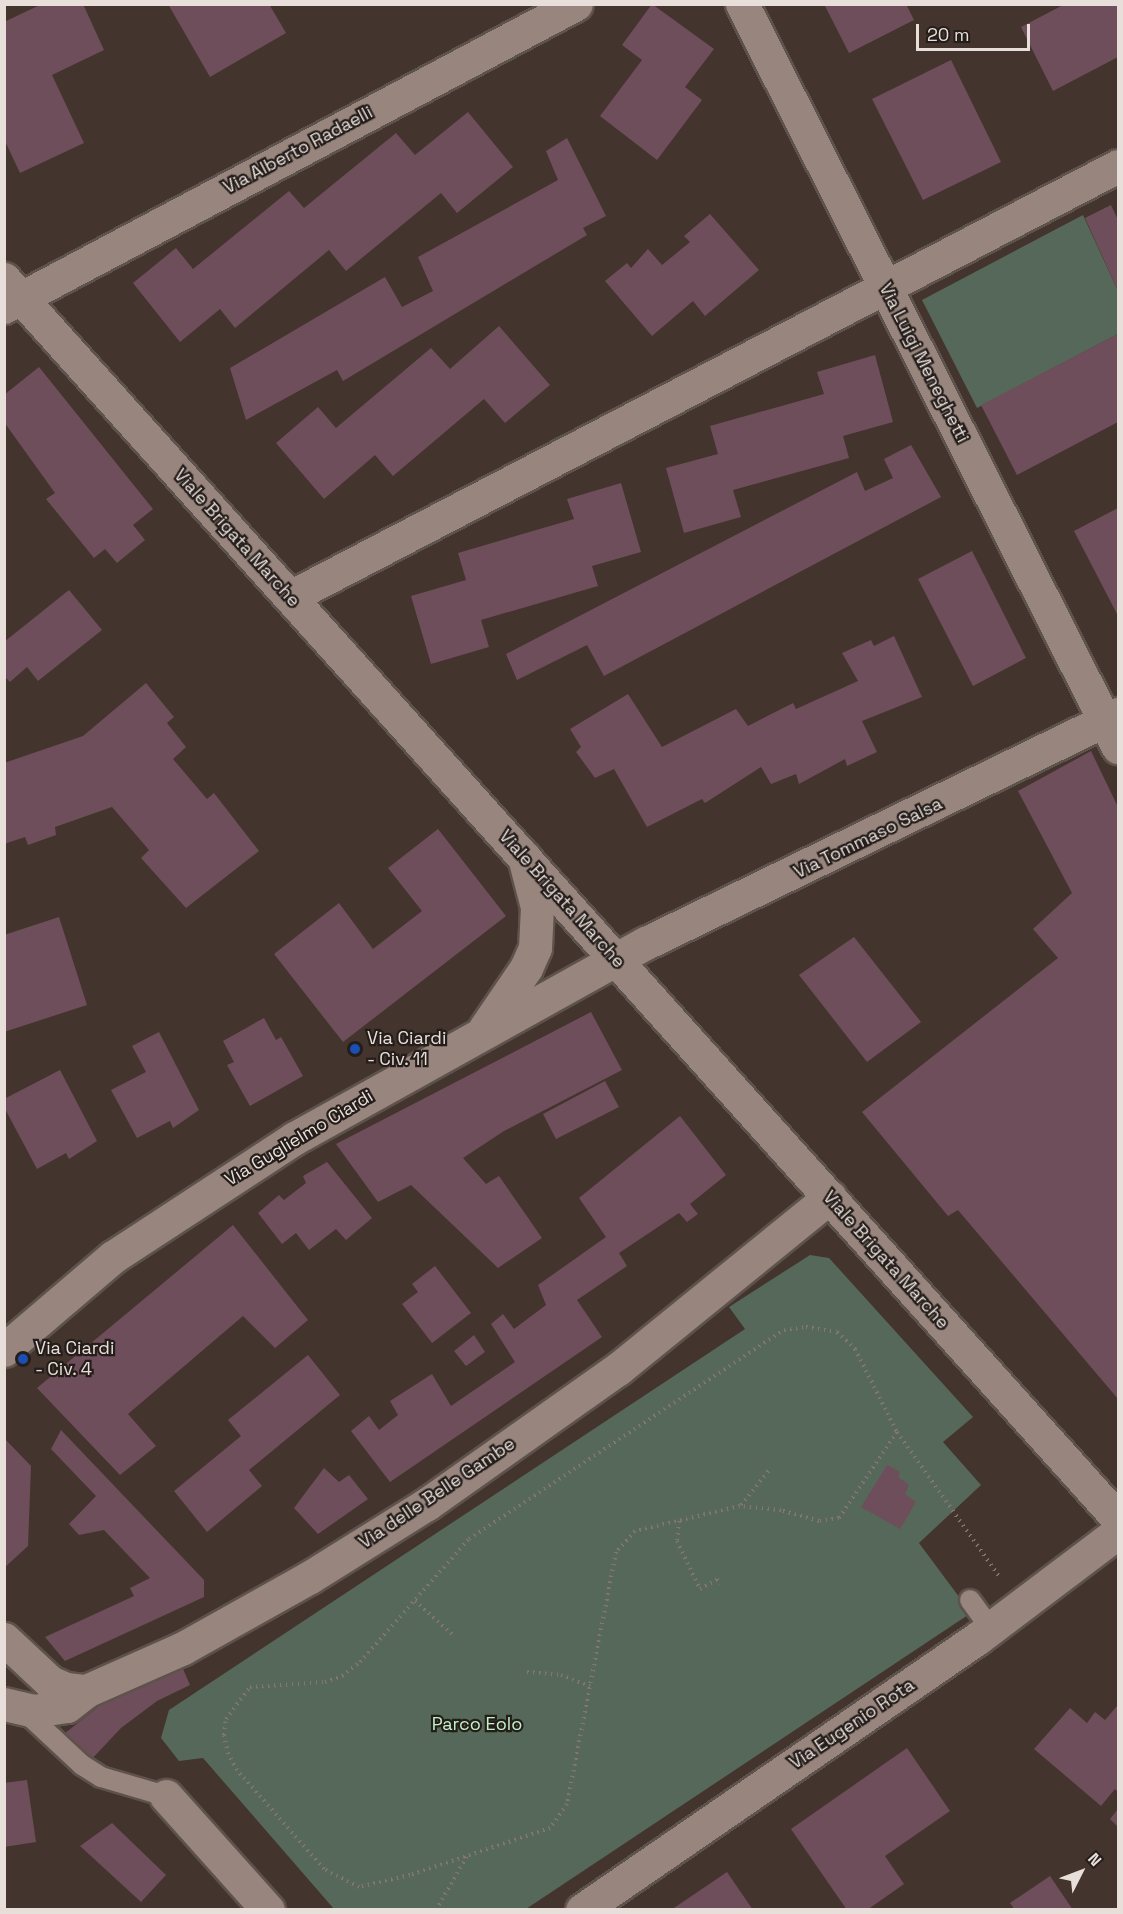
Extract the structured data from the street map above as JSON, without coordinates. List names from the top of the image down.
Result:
{
  "streets": {
    "street": [
      "Via Alberto Radaelli",
      "Via Luigi Meneghetti",
      "Viale Brigata Marche",
      "Via Tommaso Salsa",
      "Via Guglielmo Ciardi",
      "Via delle Belle Gambe",
      "Via Eugenio Rota"
    ]
  },
  "crossings": [
    ["Via Alberto Radaelli", "Viale Brigata Marche"],
    ["Via Luigi Meneghetti", "Via Tommaso Salsa"],
    ["Viale Brigata Marche", "Via Tommaso Salsa"],
    ["Viale Brigata Marche", "Via Guglielmo Ciardi"],
    ["Viale Brigata Marche", "Via delle Belle Gambe"],
    ["Via Tommaso Salsa", "Via Guglielmo Ciardi"]
  ],
  "parks": ["Parco Eolo"],
  "places": ["Via Ciardi - Civ. 11", "Via Ciardi - Civ. 4"],
  "scale_bar": "20 m",
  "north": "top right"
}
